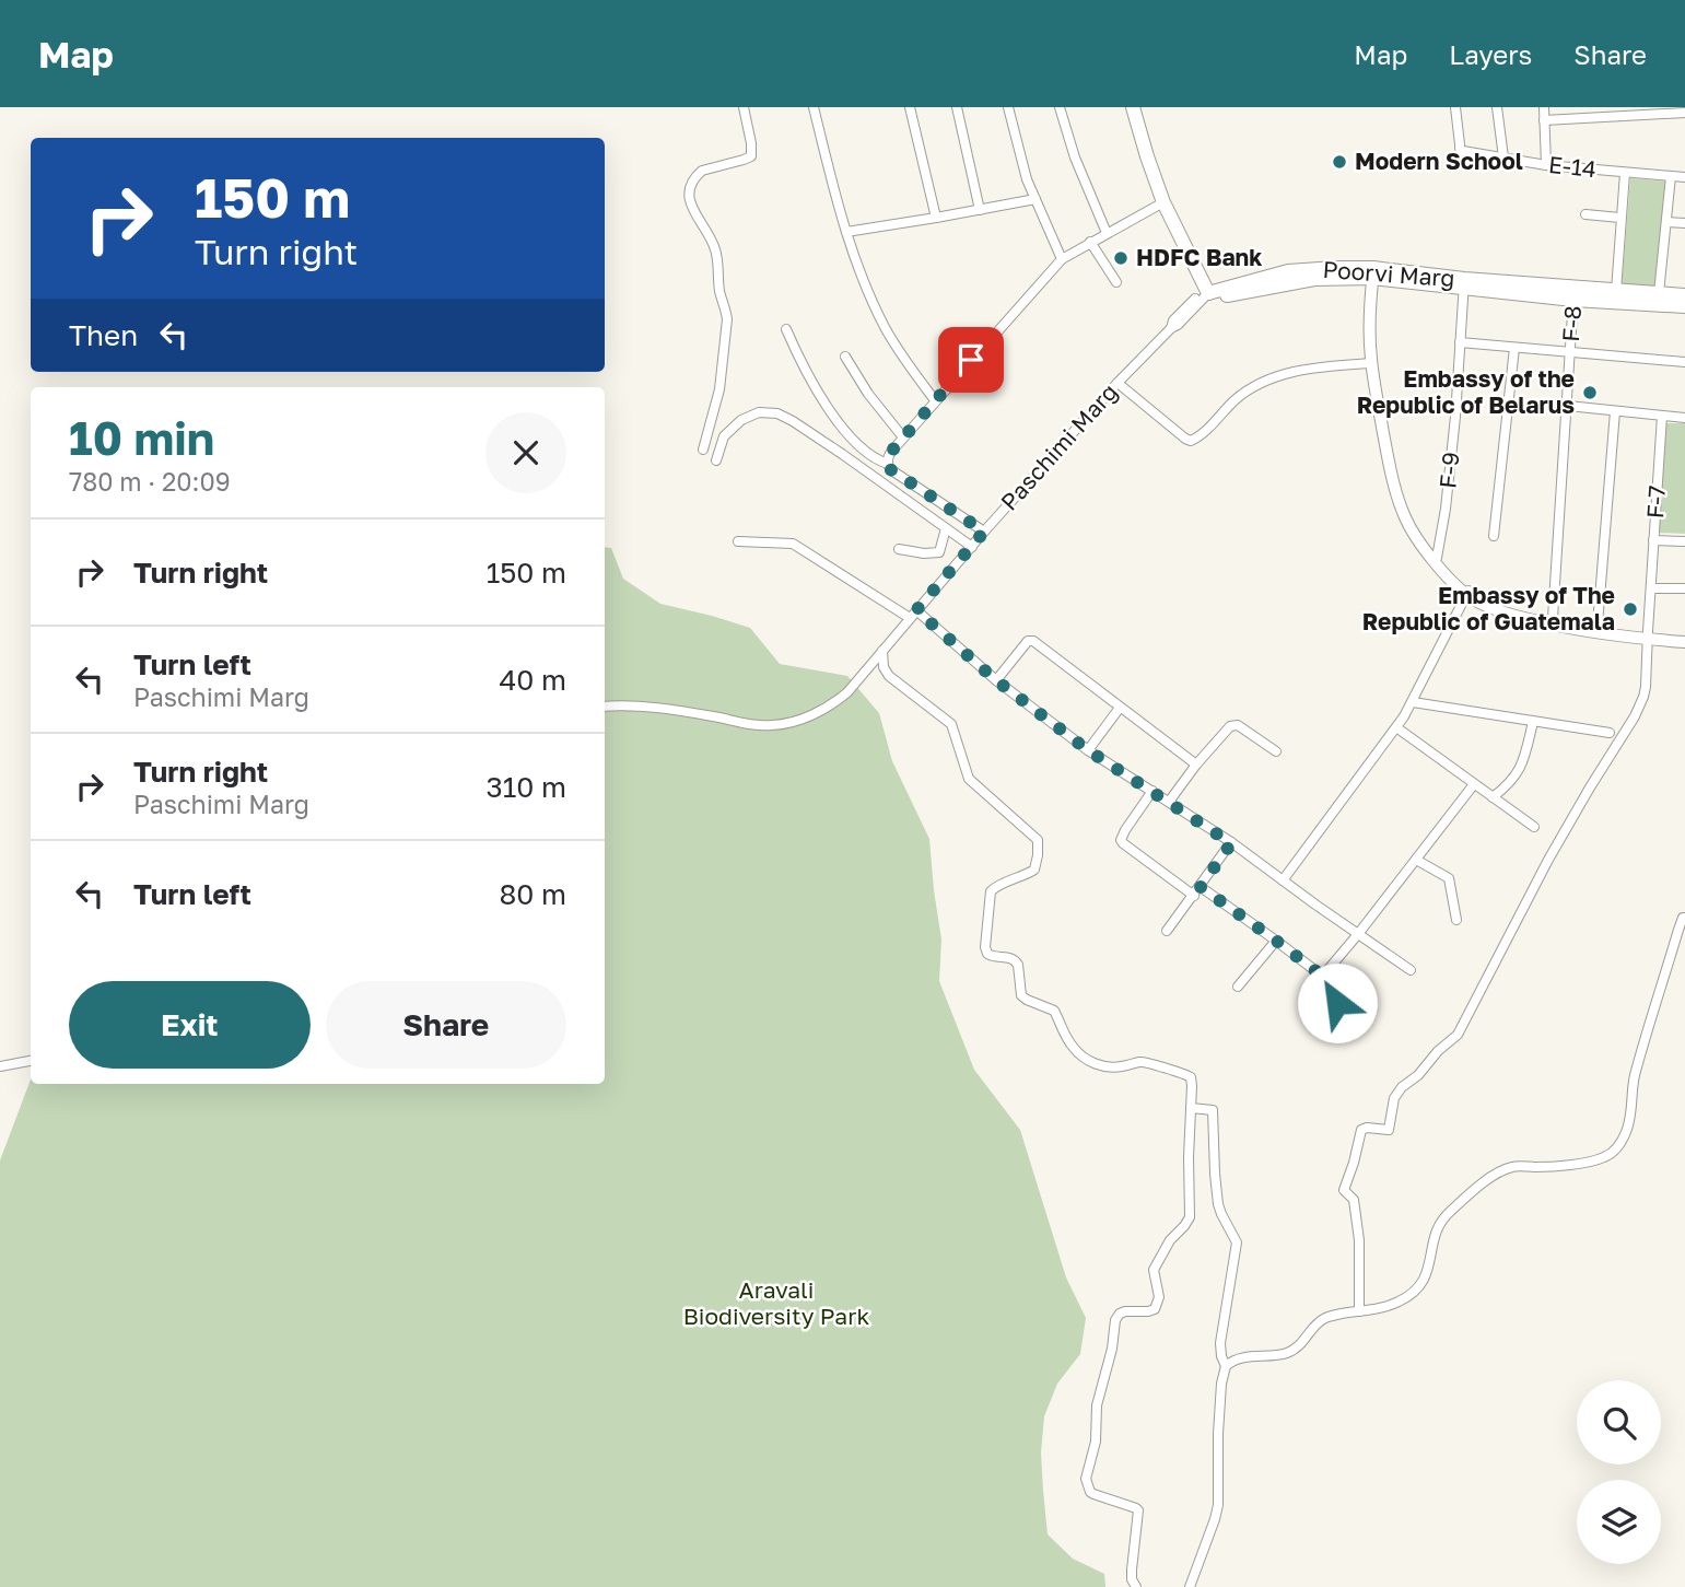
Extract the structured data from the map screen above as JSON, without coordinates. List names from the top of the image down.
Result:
{
  "streets": {
    "main road": ["Poorvi Marg"],
    "street": [
      "E-14",
      "F-8",
      "Paschimi Marg",
      "F-9",
      "F-7"
    ]
  },
  "crossings": [
    ["Poorvi Marg", "F-8"],
    ["Poorvi Marg", "Paschimi Marg"],
    ["Poorvi Marg", "F-9"]
  ],
  "parks": ["Aravali Biodiversity Park"],
  "places": [
    "Modern School",
    "HDFC Bank",
    "Embassy of the Republic of Belarus",
    "Embassy of The Republic of Guatemala"
  ],
  "page": {
    "header": "Map",
    "nav": ["Map", "Layers", "Share"],
    "turn": ["150 m", "Turn right"],
    "then": "Then",
    "heading": ["10 min", "780 m · 20:09"],
    "list": [
      {
        "name": "Turn right",
        "value": "150 m"
      },
      {
        "name": "Turn left",
        "note": "Paschimi Marg",
        "value": "40 m"
      },
      {
        "name": "Turn right",
        "note": "Paschimi Marg",
        "value": "310 m"
      },
      {
        "name": "Turn left",
        "value": "80 m"
      }
    ],
    "buttons": ["Exit", "Share"]
  }
}
